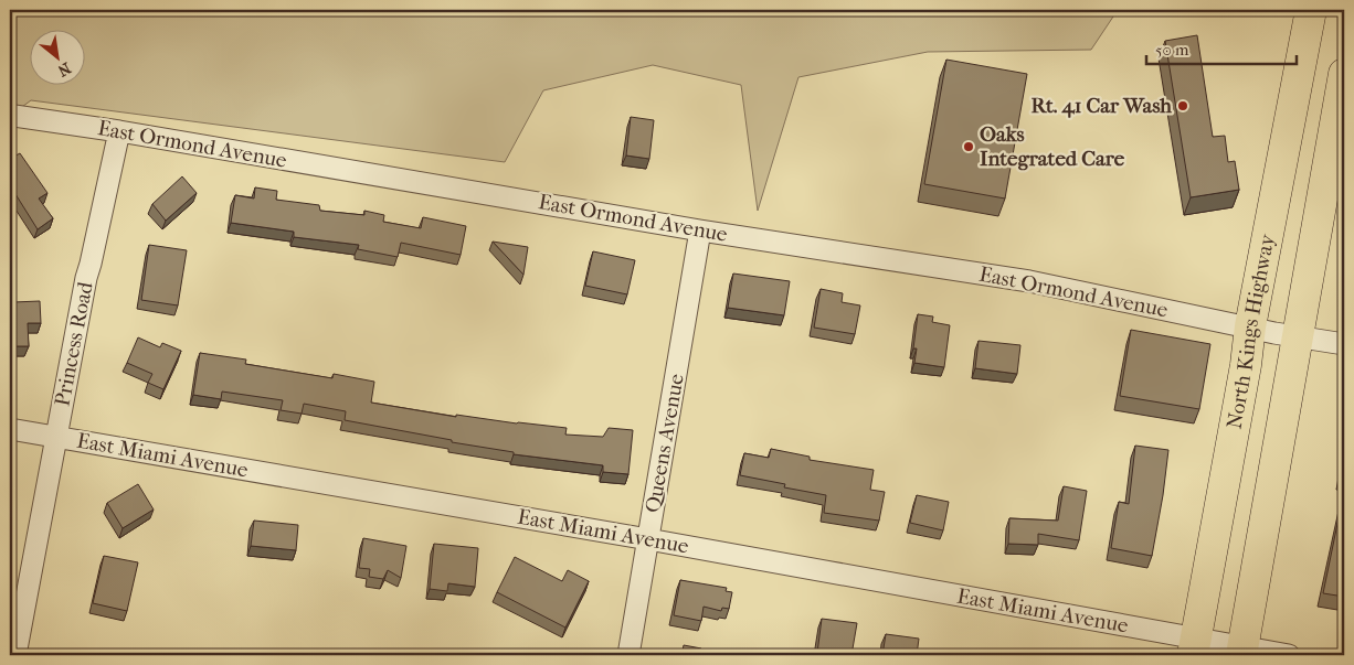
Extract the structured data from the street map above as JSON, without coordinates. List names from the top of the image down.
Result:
{
  "streets": {
    "main road": ["North Kings Highway"],
    "street": [
      "East Ormond Avenue",
      "Princess Road",
      "Queens Avenue",
      "East Miami Avenue"
    ]
  },
  "crossings": [
    ["East Ormond Avenue", "North Kings Highway"],
    ["East Ormond Avenue", "Princess Road"],
    ["East Ormond Avenue", "Queens Avenue"],
    ["North Kings Highway", "East Miami Avenue"],
    ["Princess Road", "East Miami Avenue"],
    ["Queens Avenue", "East Miami Avenue"]
  ],
  "places": ["Rt. 41 Car Wash", "Oaks Integrated Care"],
  "scale_bar": "50 m",
  "north": "bottom right"
}
